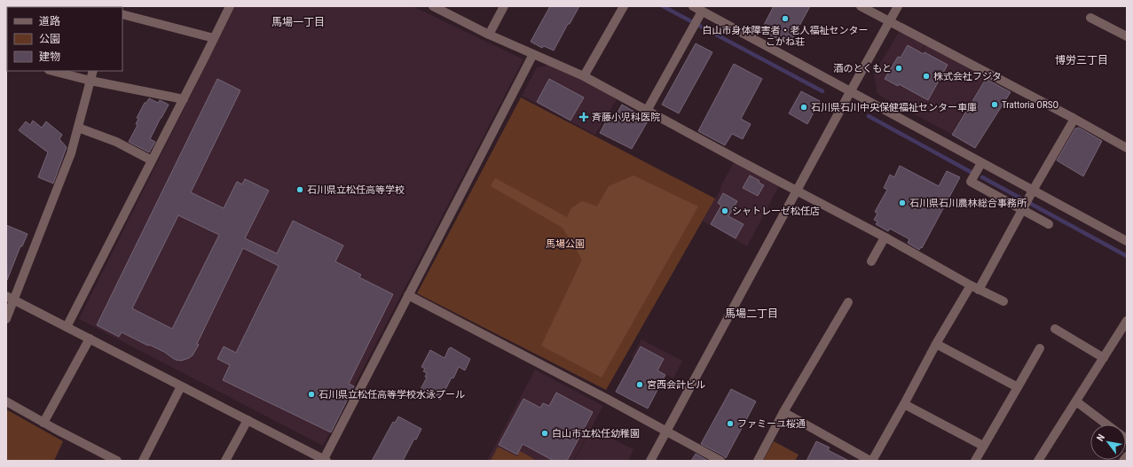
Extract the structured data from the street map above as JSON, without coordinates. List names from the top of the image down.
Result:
{
  "districts": ["馬場一丁目", "博労三丁目", "馬場二丁目"],
  "parks": ["馬場公園"],
  "places": {
    "other": [
      "白山市身体障害者・老人福祉センター こがね荘",
      "酒のとくもと",
      "株式会社フジタ",
      "Trattoria ORSO",
      "石川県石川中央保健福祉センター車庫",
      "石川県立松任高等学校",
      "石川県石川農林総合事務所",
      "シャトレーゼ松任店",
      "宮西会計ビル",
      "石川県立松任高等学校水泳プール",
      "ファミーユ桜通",
      "白山市立松任幼稚園"
    ],
    "health": ["斉藤小児科医院"]
  },
  "legend": ["道路", "公園", "建物"],
  "north": "top left"
}
